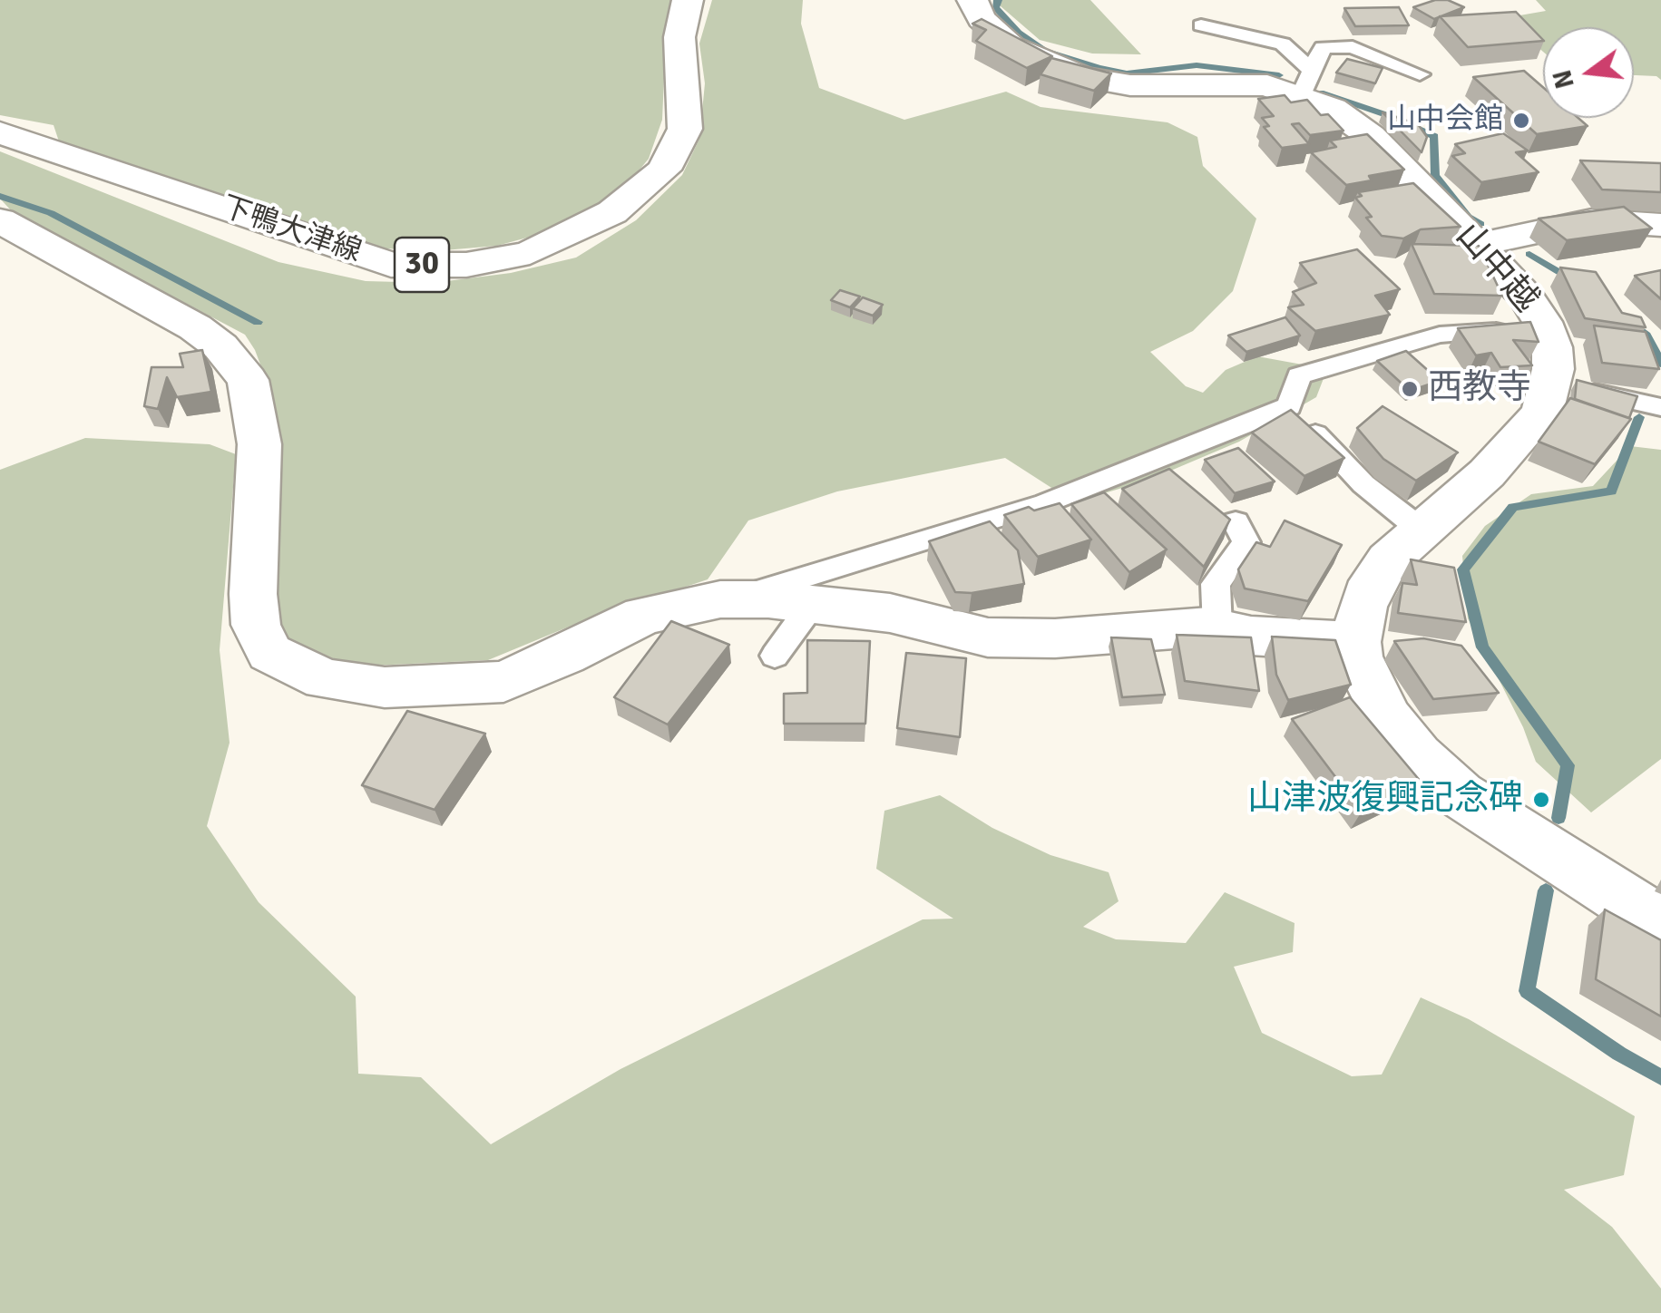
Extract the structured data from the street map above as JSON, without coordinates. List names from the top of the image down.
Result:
{
  "streets": {
    "street": ["下鴨大津線", "30", "山中越"]
  },
  "places": ["山中会館", "西教寺", "山津波復興記念碑"],
  "north": "left"
}
